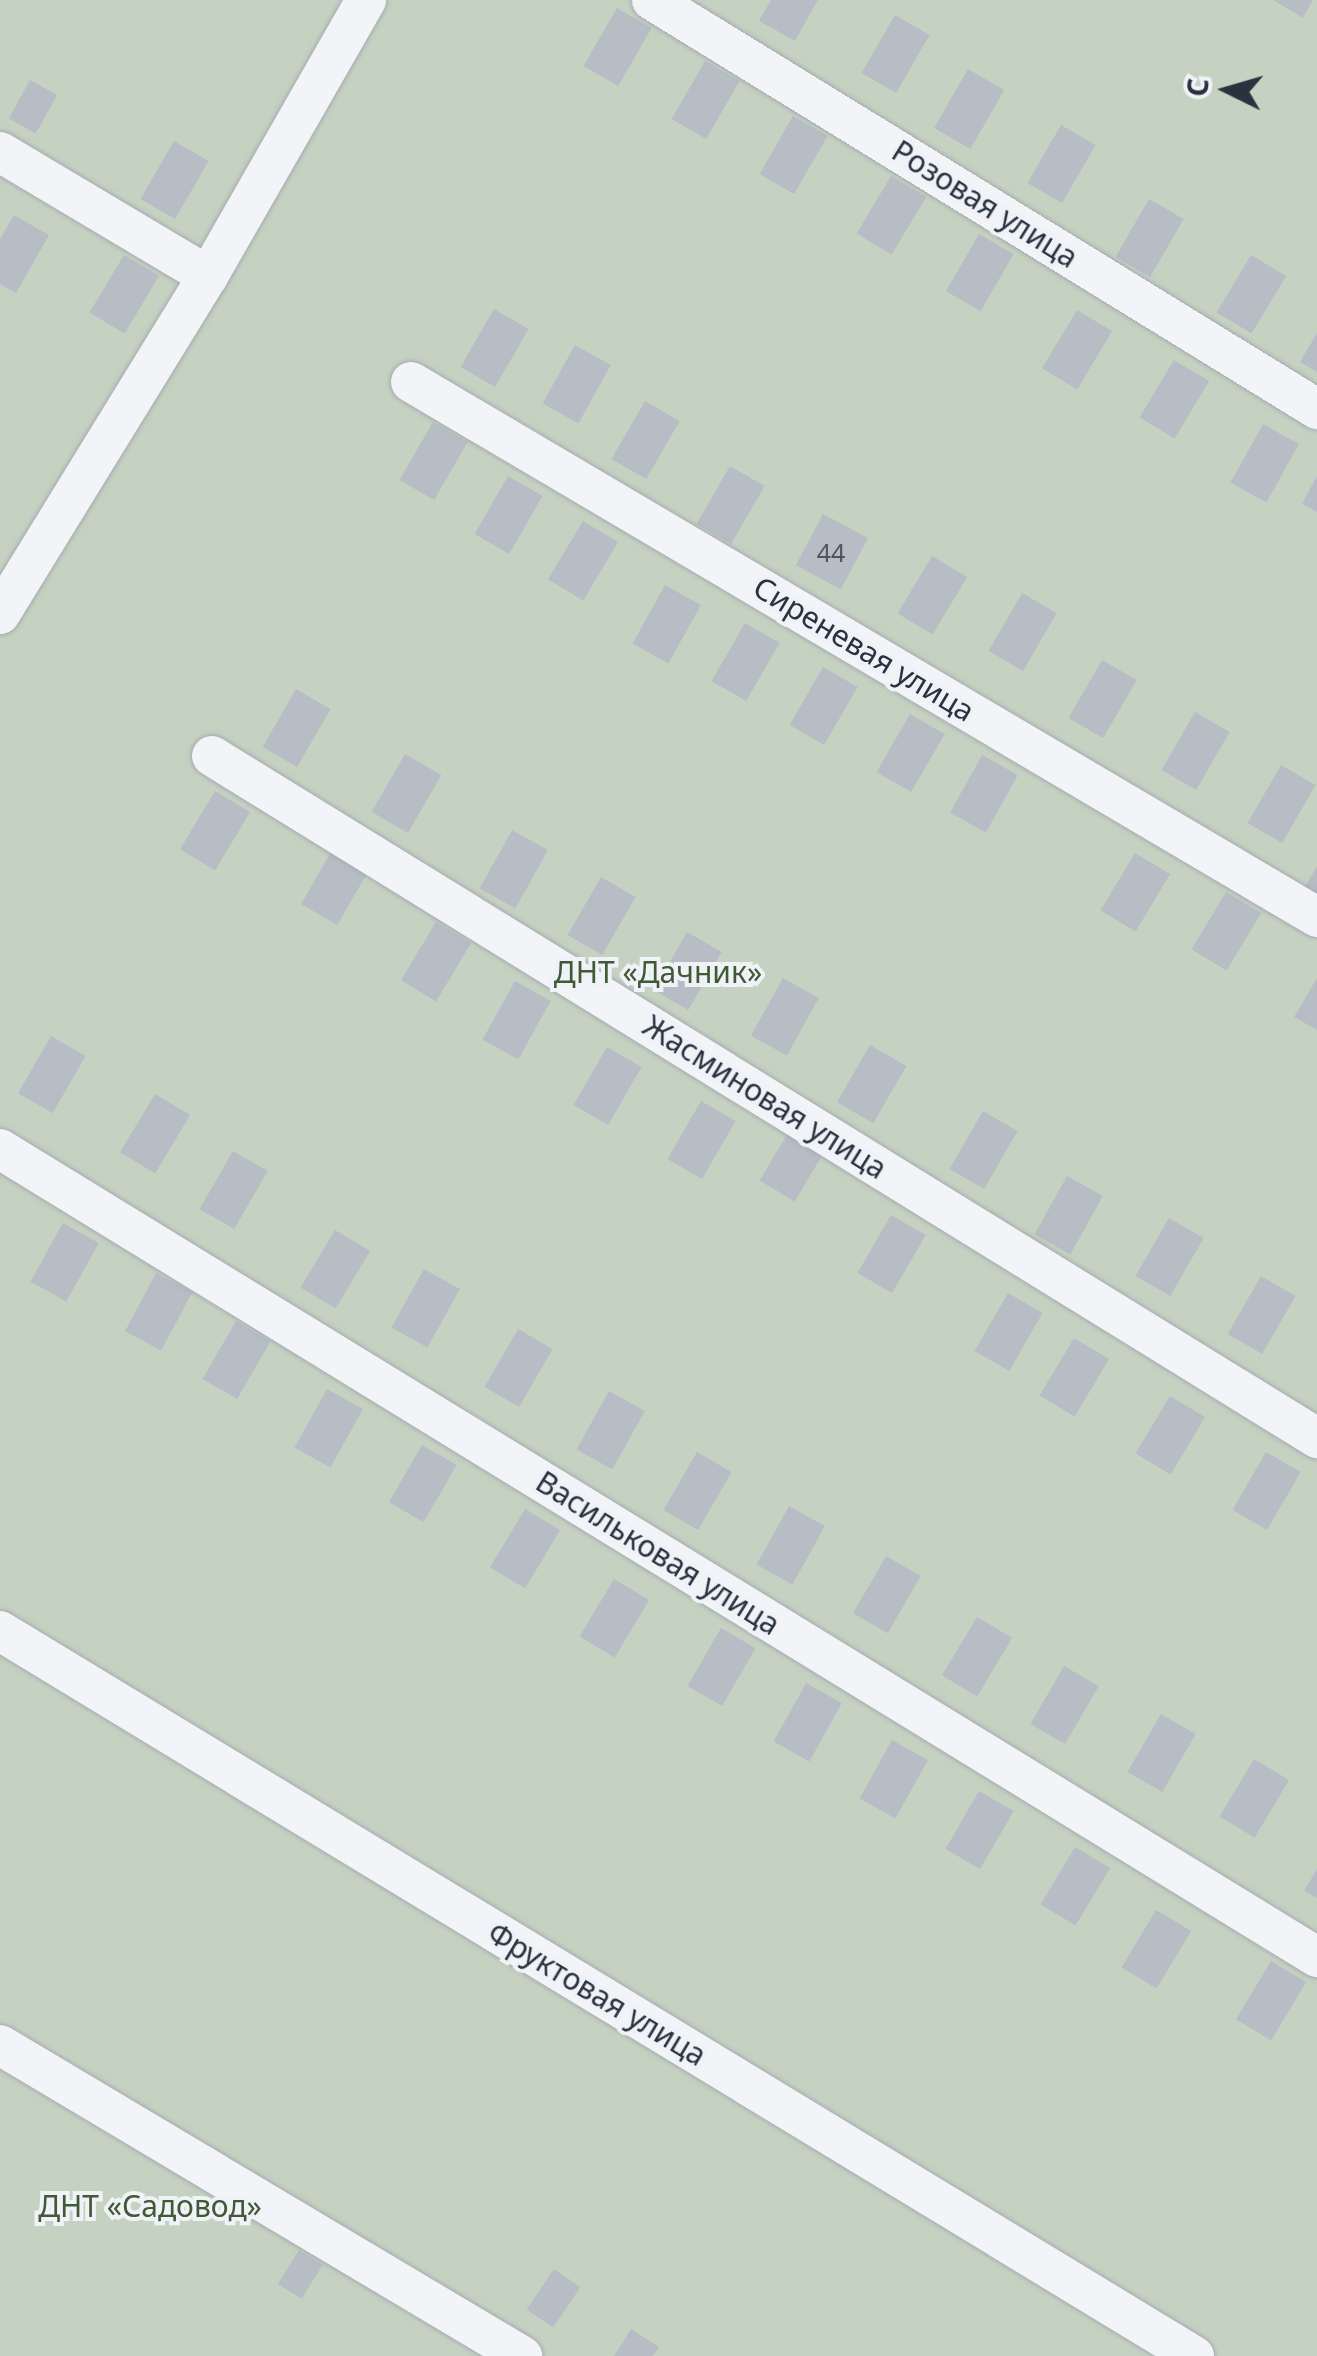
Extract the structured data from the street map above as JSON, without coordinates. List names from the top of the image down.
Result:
{
  "streets": {
    "street": [
      "Розовая улица",
      "Сиреневая улица",
      "Жасминовая улица",
      "Васильковая улица",
      "Фруктовая улица"
    ]
  },
  "parks": ["ДНТ «Дачник»", "ДНТ «Садовод»"],
  "house_numbers": ["44"],
  "north": "left"
}
